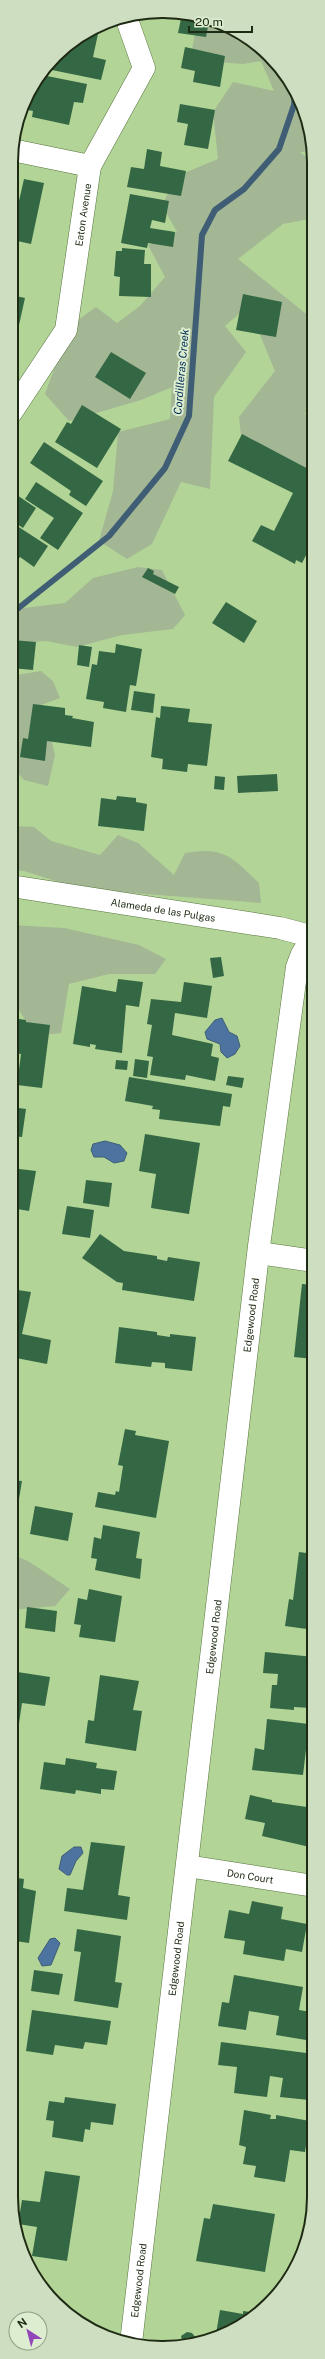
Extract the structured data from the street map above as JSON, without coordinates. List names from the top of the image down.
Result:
{
  "streets": {
    "main road": [
      "Eaton Avenue",
      "Alameda de las Pulgas",
      "Edgewood Road",
      "Don Court"
    ]
  },
  "crossings": [
    ["Edgewood Road", "Don Court"]
  ],
  "water": ["Cordilleras Creek"],
  "scale_bar": "20 m",
  "north": "top left"
}
